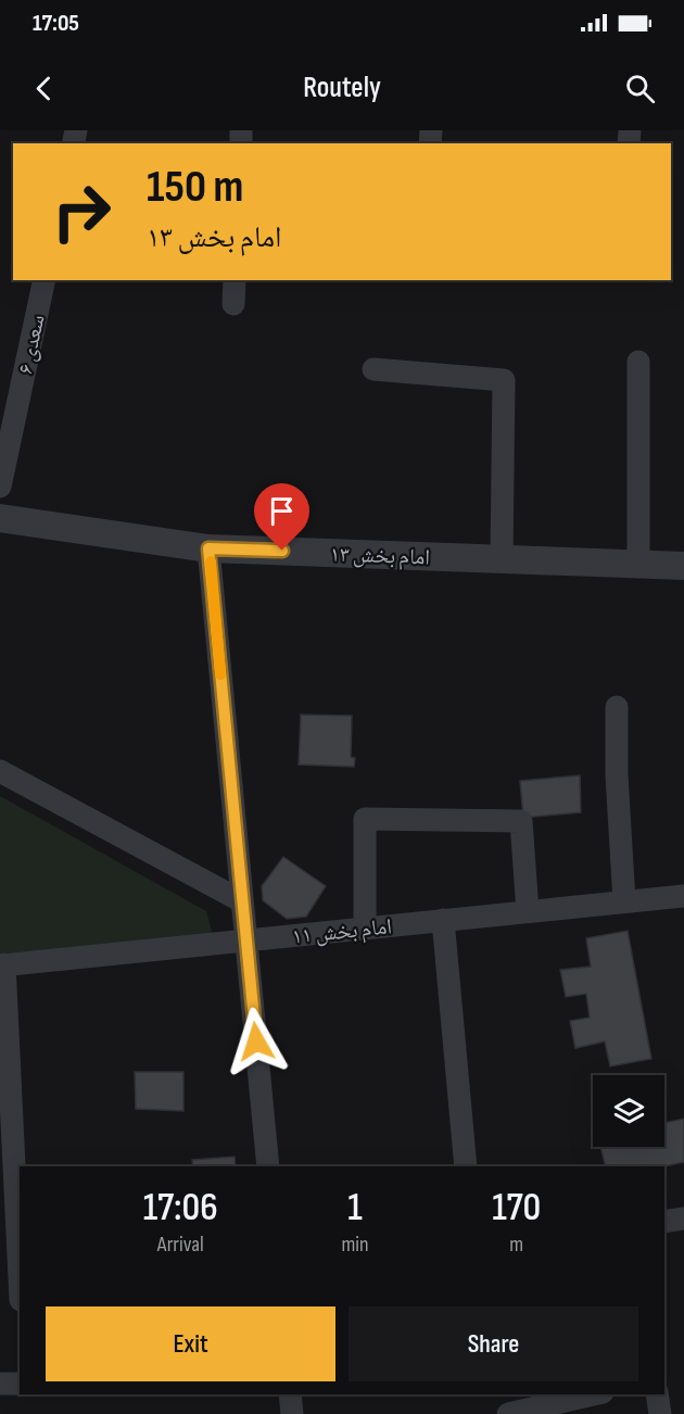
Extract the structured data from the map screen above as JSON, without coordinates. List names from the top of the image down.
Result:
{
  "streets": {
    "street": ["سعدی ۶", "امام بخش ۱۳", "امام بخش ۱۱"]
  },
  "page": {
    "status": "17:05",
    "header": "Routely",
    "turn": ["150 m", "امام بخش ۱۳"],
    "eta": [
      "17:06",
      "Arrival",
      "1",
      "min",
      "170",
      "m"
    ],
    "buttons": ["Exit", "Share"]
  }
}
